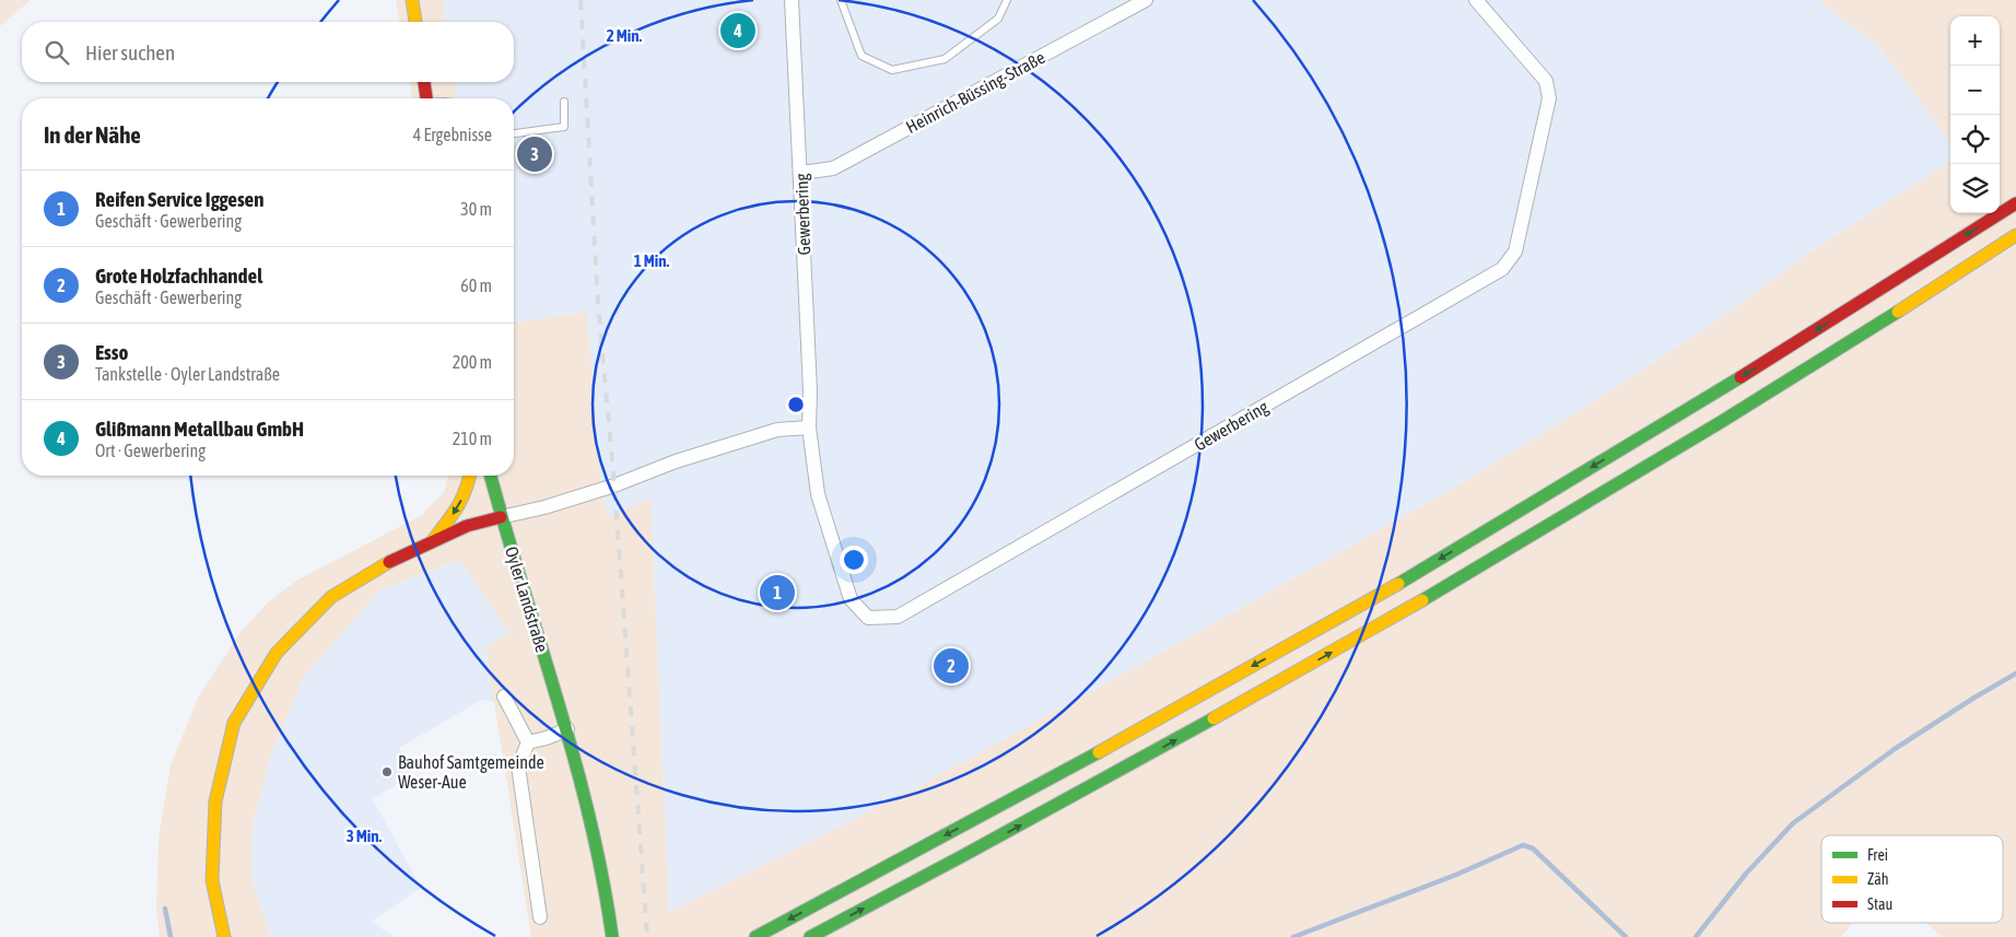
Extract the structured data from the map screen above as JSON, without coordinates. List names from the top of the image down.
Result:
{
  "streets": {
    "main road": ["Oyler Landstraße"],
    "street": ["Heinrich-Büssing-Straße", "Gewerbering"]
  },
  "crossings": [
    ["Heinrich-Büssing-Straße", "Gewerbering"]
  ],
  "places": ["Bauhof Samtgemeinde Weser-Aue"],
  "legend": ["Frei", "Zäh", "Stau"],
  "page": {
    "pins": [
      "4",
      "3",
      "1",
      "2"
    ],
    "map_buttons": ["+", "−"],
    "search": "Hier suchen",
    "heading": ["In der Nähe", "4 Ergebnisse"],
    "list": [
      {
        "mark": "1",
        "name": "Reifen Service Iggesen",
        "note": "Geschäft · Gewerbering",
        "value": "30 m"
      },
      {
        "mark": "2",
        "name": "Grote Holzfachhandel",
        "note": "Geschäft · Gewerbering",
        "value": "60 m"
      },
      {
        "mark": "3",
        "name": "Esso",
        "note": "Tankstelle · Oyler Landstraße",
        "value": "200 m"
      },
      {
        "mark": "4",
        "name": "Glißmann Metallbau GmbH",
        "note": "Ort · Gewerbering",
        "value": "210 m"
      }
    ]
  },
  "rings": ["2 Min.", "1 Min.", "3 Min."]
}
